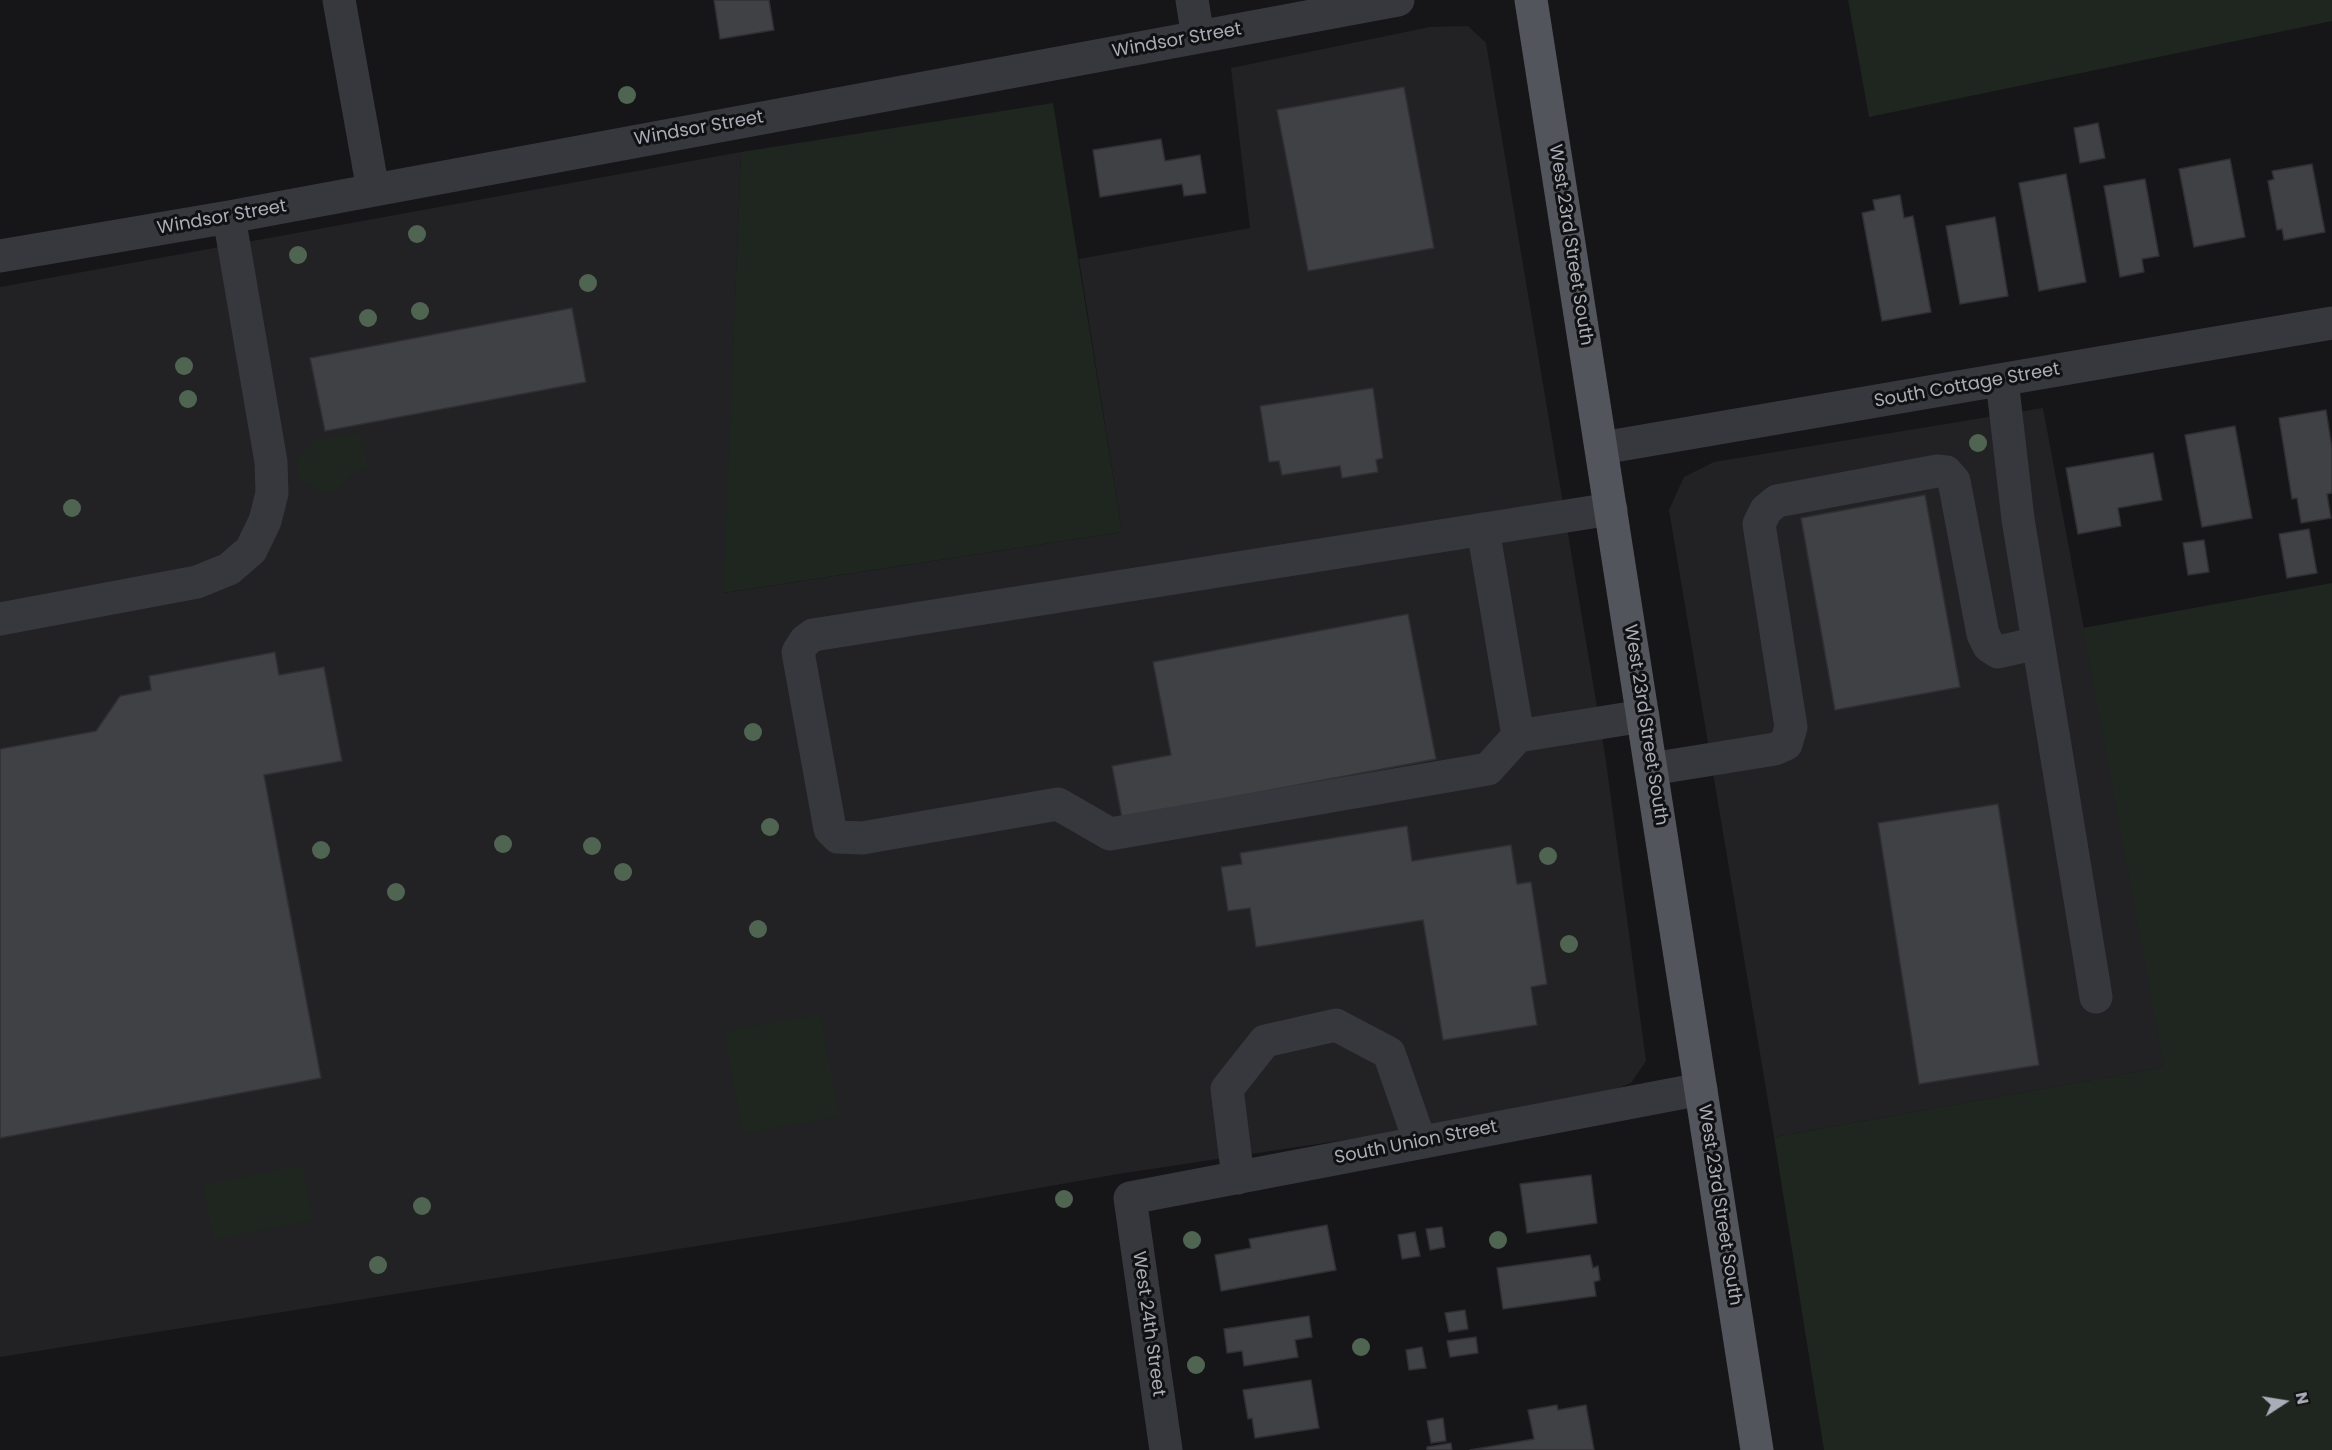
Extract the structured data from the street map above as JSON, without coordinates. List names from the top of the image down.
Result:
{
  "streets": {
    "main road": ["West 23rd Street South"],
    "street": [
      "Windsor Street",
      "South Cottage Street",
      "South Union Street",
      "West 24th Street"
    ]
  },
  "crossings": [
    ["West 23rd Street South", "South Cottage Street"],
    ["West 23rd Street South", "South Union Street"],
    ["South Union Street", "West 24th Street"]
  ],
  "north": "right"
}
